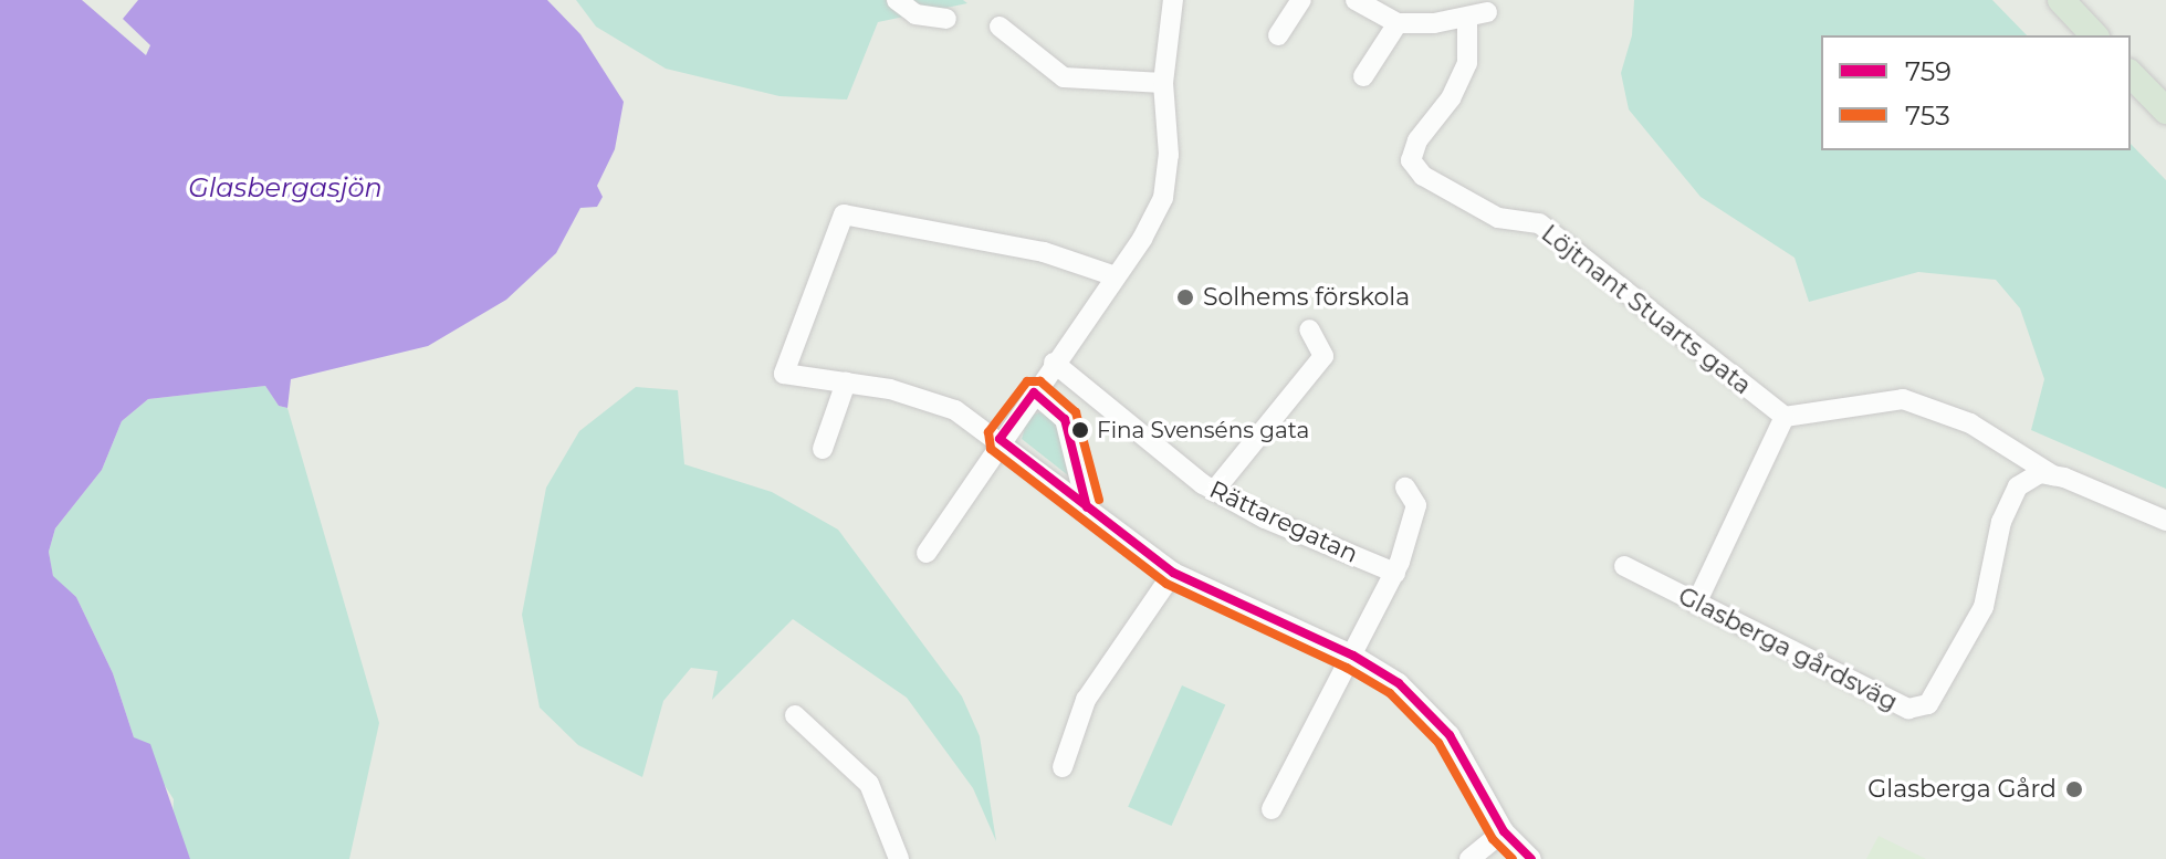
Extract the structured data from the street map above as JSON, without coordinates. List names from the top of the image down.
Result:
{
  "streets": {
    "street": ["Löjtnant Stuarts gata", "Rättaregatan", "Glasberga gårdsväg"]
  },
  "water": ["Glasbergasjön"],
  "places": ["Solhems förskola", "Fina Svenséns gata", "Glasberga Gård"],
  "lines": ["transit line 753", "transit line 759"],
  "legend": ["759", "753"]
}
